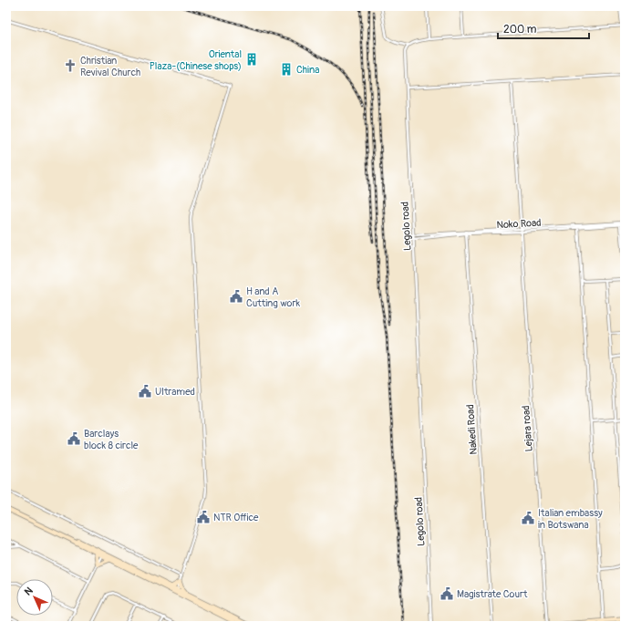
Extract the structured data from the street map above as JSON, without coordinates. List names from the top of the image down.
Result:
{
  "streets": {
    "street": [
      "Noko Road",
      "Legolo road",
      "Lejara road",
      "Nakedi Road"
    ]
  },
  "crossings": [
    ["Noko Road", "Legolo road"],
    ["Noko Road", "Lejara road"],
    ["Noko Road", "Nakedi Road"]
  ],
  "places": {
    "building": ["Oriental Plaza-(Chinese shops)", "China"],
    "church": ["Christian Revival Church"],
    "public building": [
      "H and A Cutting work",
      "Ultramed",
      "Barclays block 8 circle",
      "NTR Office",
      "Italian embassy in Botswana",
      "Magistrate Court"
    ]
  },
  "scale_bar": "200 m",
  "north": "top left"
}
